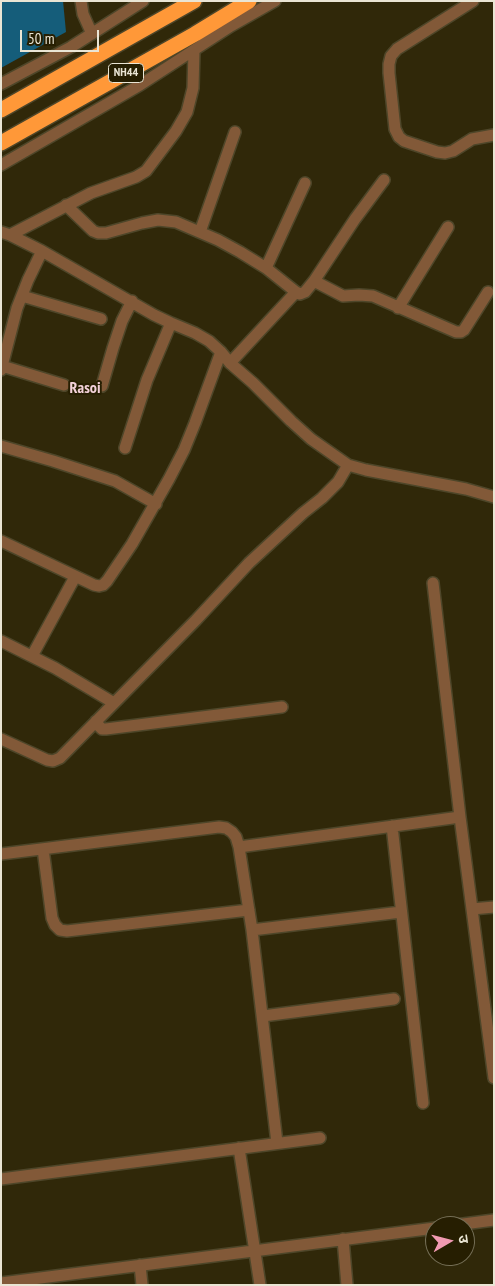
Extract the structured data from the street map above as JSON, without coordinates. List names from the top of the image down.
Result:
{
  "streets": {
    "highway": ["NH44"]
  },
  "districts": ["Rasoi"],
  "scale_bar": "50 m",
  "north": "right"
}
